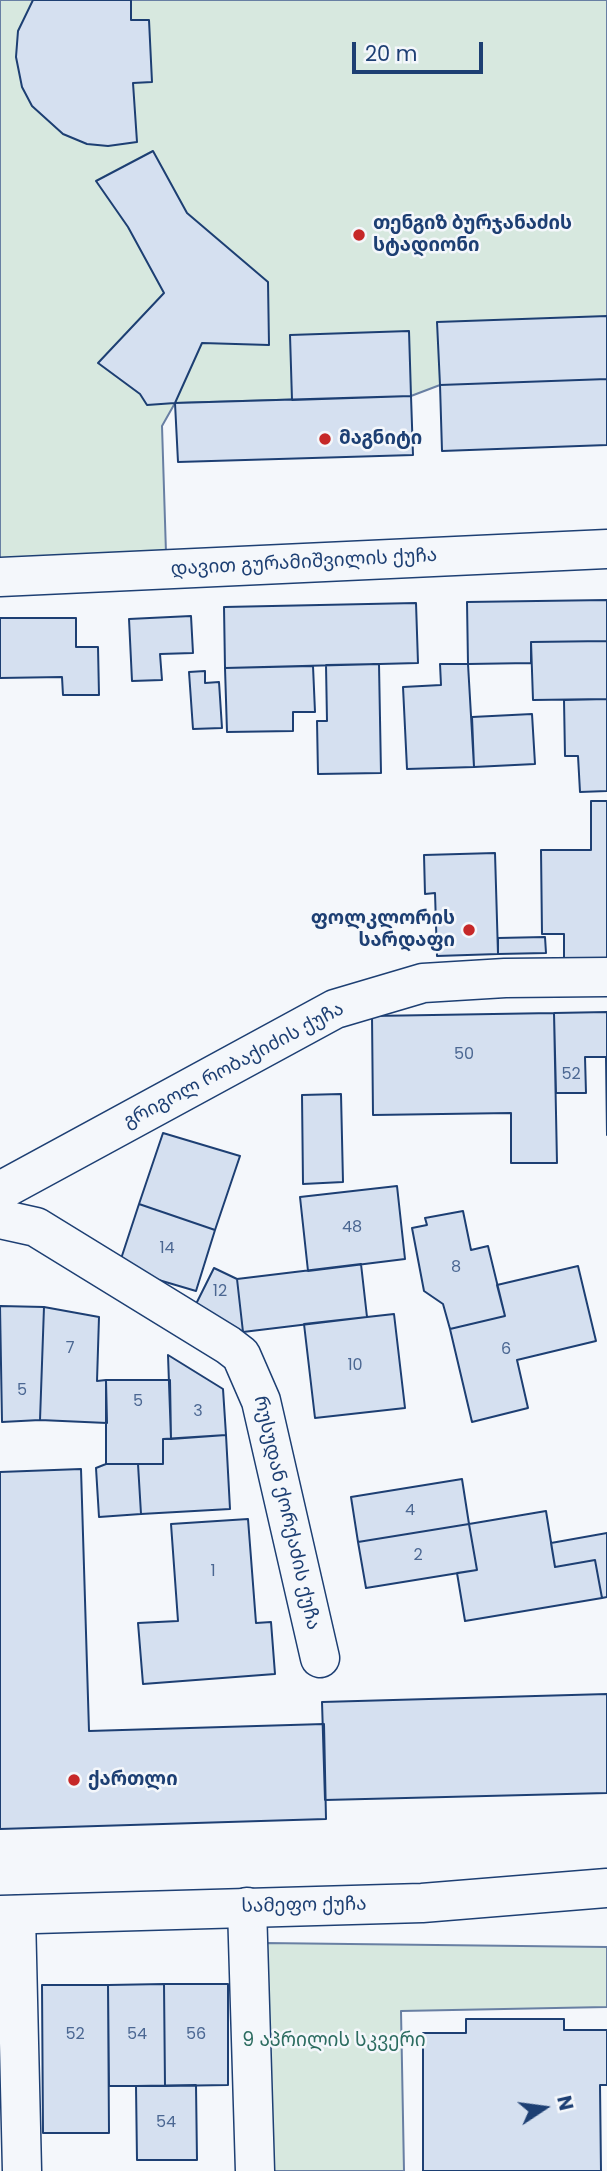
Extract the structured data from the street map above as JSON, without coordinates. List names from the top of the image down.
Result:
{
  "streets": {
    "street": [
      "დავით გურამიშვილის ქუჩა",
      "გრიგოლ რობაქიძის ქუჩა",
      "რუსუდან ქორქაძის ქუჩა",
      "სამეფო ქუჩა"
    ]
  },
  "parks": ["9 აპრილის სკვერი"],
  "places": [
    "თენგიზ ბურჯანაძის სტადიონი",
    "მაგნიტი",
    "ფოლკლორის სარდაფი",
    "ქართლი"
  ],
  "house_numbers": [
    "50",
    "52",
    "48",
    "14",
    "8",
    "12",
    "7",
    "6",
    "10",
    "5",
    "5",
    "3",
    "4",
    "2",
    "1",
    "52",
    "54",
    "56",
    "54"
  ],
  "scale_bar": "20 m",
  "north": "right"
}
